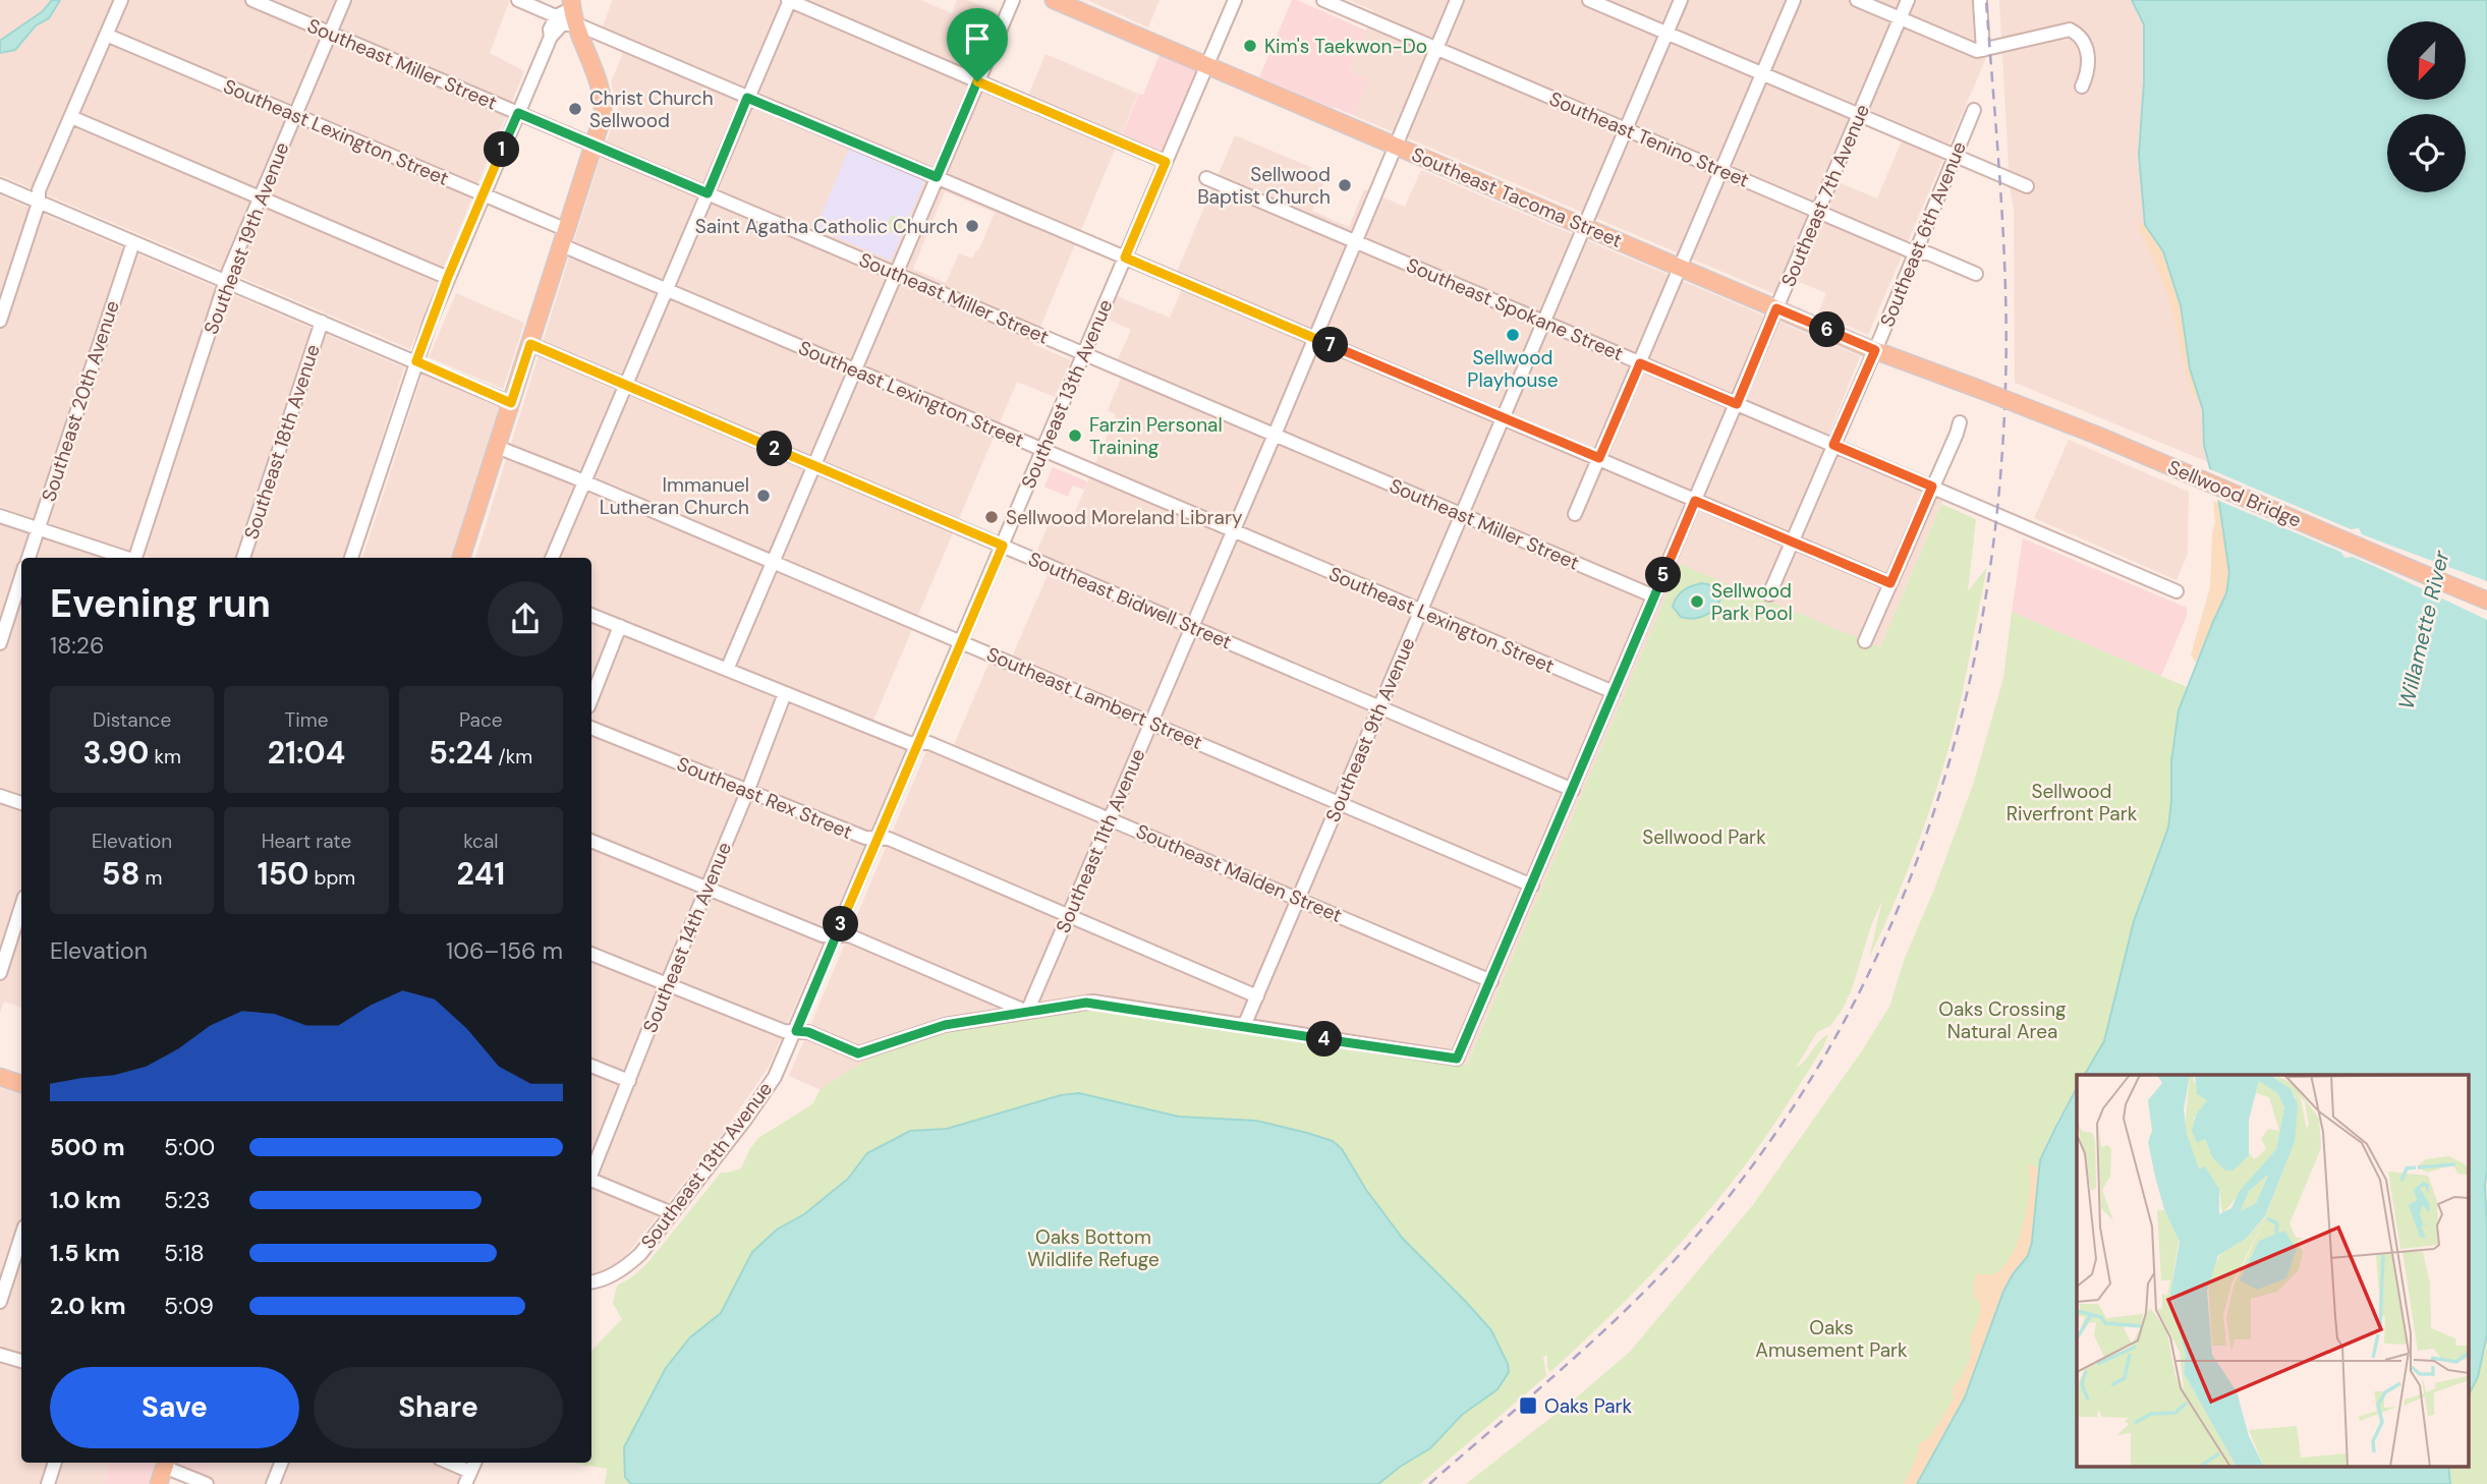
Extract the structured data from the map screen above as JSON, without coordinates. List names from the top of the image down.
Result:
{
  "streets": {
    "main road": ["Southeast Tacoma Street", "Sellwood Bridge"],
    "street": [
      "Southeast Miller Street",
      "Southeast Lexington Street",
      "Southeast Tenino Street",
      "Southeast 7th Avenue",
      "Southeast 6th Avenue",
      "Southeast 19th Avenue",
      "Southeast Spokane Street",
      "Southeast 13th Avenue",
      "Southeast 20th Avenue",
      "Southeast 18th Avenue",
      "Southeast Bidwell Street",
      "Southeast Lambert Street",
      "Southeast 9th Avenue",
      "Southeast Rex Street",
      "Southeast 11th Avenue",
      "Southeast Malden Street",
      "Southeast 14th Avenue"
    ]
  },
  "crossings": [
    ["Southeast Miller Street", "Southeast 7th Avenue"],
    ["Southeast Miller Street", "Southeast 19th Avenue"],
    ["Southeast Miller Street", "Southeast 13th Avenue"],
    ["Southeast Miller Street", "Southeast 9th Avenue"],
    ["Southeast Miller Street", "Southeast 11th Avenue"],
    ["Southeast Lexington Street", "Southeast 7th Avenue"],
    ["Southeast Lexington Street", "Southeast 19th Avenue"],
    ["Southeast Lexington Street", "Southeast 13th Avenue"],
    ["Southeast Lexington Street", "Southeast 9th Avenue"],
    ["Southeast Lexington Street", "Southeast 11th Avenue"],
    ["Southeast Tenino Street", "Southeast 7th Avenue"],
    ["Southeast Tenino Street", "Southeast 6th Avenue"],
    ["Southeast Tenino Street", "Southeast 9th Avenue"],
    ["Southeast Tenino Street", "Southeast 11th Avenue"],
    ["Southeast 7th Avenue", "Southeast Tacoma Street"],
    ["Southeast 7th Avenue", "Southeast Spokane Street"],
    ["Southeast 7th Avenue", "Southeast Bidwell Street"],
    ["Southeast 7th Avenue", "Southeast Lambert Street"],
    ["Southeast 7th Avenue", "Southeast 9th Avenue"],
    ["Southeast 7th Avenue", "Southeast Malden Street"],
    ["Southeast Tacoma Street", "Southeast 6th Avenue"],
    ["Southeast Tacoma Street", "Southeast 13th Avenue"],
    ["Southeast Tacoma Street", "Sellwood Bridge"],
    ["Southeast Tacoma Street", "Southeast 9th Avenue"],
    ["Southeast Tacoma Street", "Southeast 11th Avenue"],
    ["Southeast 6th Avenue", "Southeast Spokane Street"],
    ["Southeast Spokane Street", "Southeast 9th Avenue"],
    ["Southeast Spokane Street", "Southeast 11th Avenue"],
    ["Southeast 13th Avenue", "Southeast Bidwell Street"],
    ["Southeast 13th Avenue", "Southeast Lambert Street"],
    ["Southeast 13th Avenue", "Southeast Rex Street"],
    ["Southeast 13th Avenue", "Southeast Malden Street"],
    ["Southeast Bidwell Street", "Southeast 9th Avenue"],
    ["Southeast Bidwell Street", "Southeast 11th Avenue"],
    ["Southeast Lambert Street", "Southeast 9th Avenue"],
    ["Southeast Lambert Street", "Southeast 11th Avenue"],
    ["Southeast 9th Avenue", "Southeast Rex Street"],
    ["Southeast 9th Avenue", "Southeast Malden Street"],
    ["Southeast Rex Street", "Southeast 11th Avenue"],
    ["Southeast Rex Street", "Southeast 14th Avenue"],
    ["Southeast 11th Avenue", "Southeast Malden Street"],
    ["Southeast Malden Street", "Southeast 14th Avenue"]
  ],
  "water": ["Willamette River"],
  "parks": [
    "Sellwood Riverfront Park",
    "Sellwood Park",
    "Oaks Crossing Natural Area",
    "Oaks Bottom Wildlife Refuge",
    "Oaks Amusement Park"
  ],
  "places": {
    "other": [
      "Kim's Taekwon-Do",
      "Christ Church Sellwood",
      "Sellwood Baptist Church",
      "Saint Agatha Catholic Church",
      "Sellwood Playhouse",
      "Farzin Personal Training",
      "Immanuel Lutheran Church",
      "Sellwood Moreland Library",
      "Sellwood Park Pool"
    ],
    "transit": ["Oaks Park"]
  },
  "north": "bottom left",
  "page": {
    "pins": [
      "1",
      "6",
      "7",
      "2",
      "5",
      "3",
      "4"
    ],
    "heading": ["Evening run", "18:26"],
    "stats": [
      ["Distance", "3.90 km"],
      ["Time", "21:04"],
      ["Pace", "5:24 /km"],
      ["Elevation", "58 m"],
      ["Heart rate", "150 bpm"],
      ["kcal", "241"]
    ],
    "chart": ["Elevation", "106–156 m"],
    "list": [
      {
        "name": "500 m",
        "note": "5:00"
      },
      {
        "name": "1.0 km",
        "note": "5:23"
      },
      {
        "name": "1.5 km",
        "note": "5:18"
      },
      {
        "name": "2.0 km",
        "note": "5:09"
      }
    ],
    "buttons": ["Save", "Share"]
  }
}
